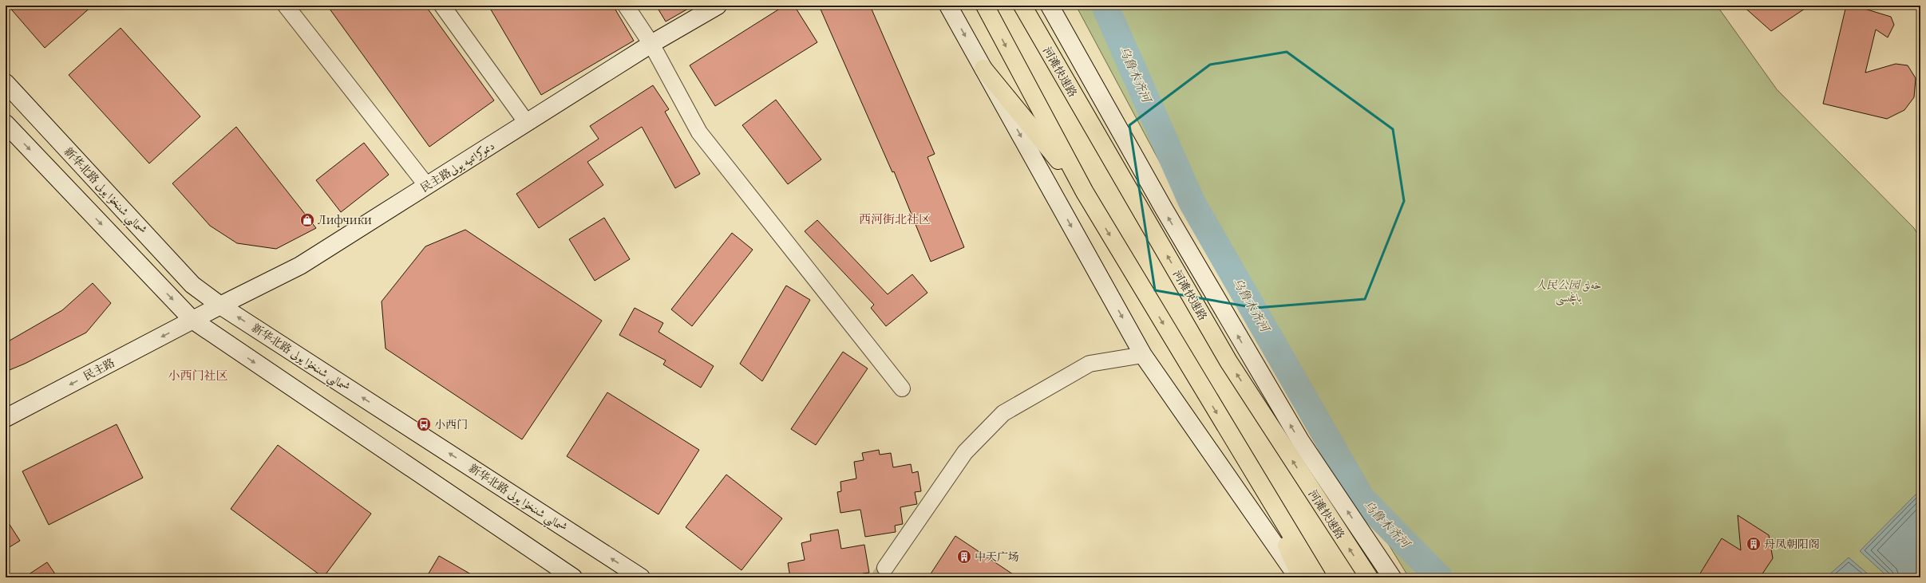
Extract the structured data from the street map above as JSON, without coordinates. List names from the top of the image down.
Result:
{
  "streets": {
    "highway": ["河滩快速路"],
    "street": ["民主路دىموكراتىيە يولى", "新华北路 شىمالىي شىنخۇا يولى", "民主路"]
  },
  "crossings": [
    ["民主路دىموكراتىيە يولى", "新华北路 شىمالىي شىنخۇا يولى"],
    ["民主路دىموكراتىيە يولى", "民主路"]
  ],
  "one_way": ["民主路"],
  "districts": ["西河街北社区", "小西门社区"],
  "water": ["乌鲁木齐河"],
  "parks": ["人民公园 خەلق باغچىسى"],
  "places": {
    "shop": ["Лифчики"],
    "bus stop": ["小西门"],
    "building": ["丹凤朝阳阁", "中天广场"]
  }
}
